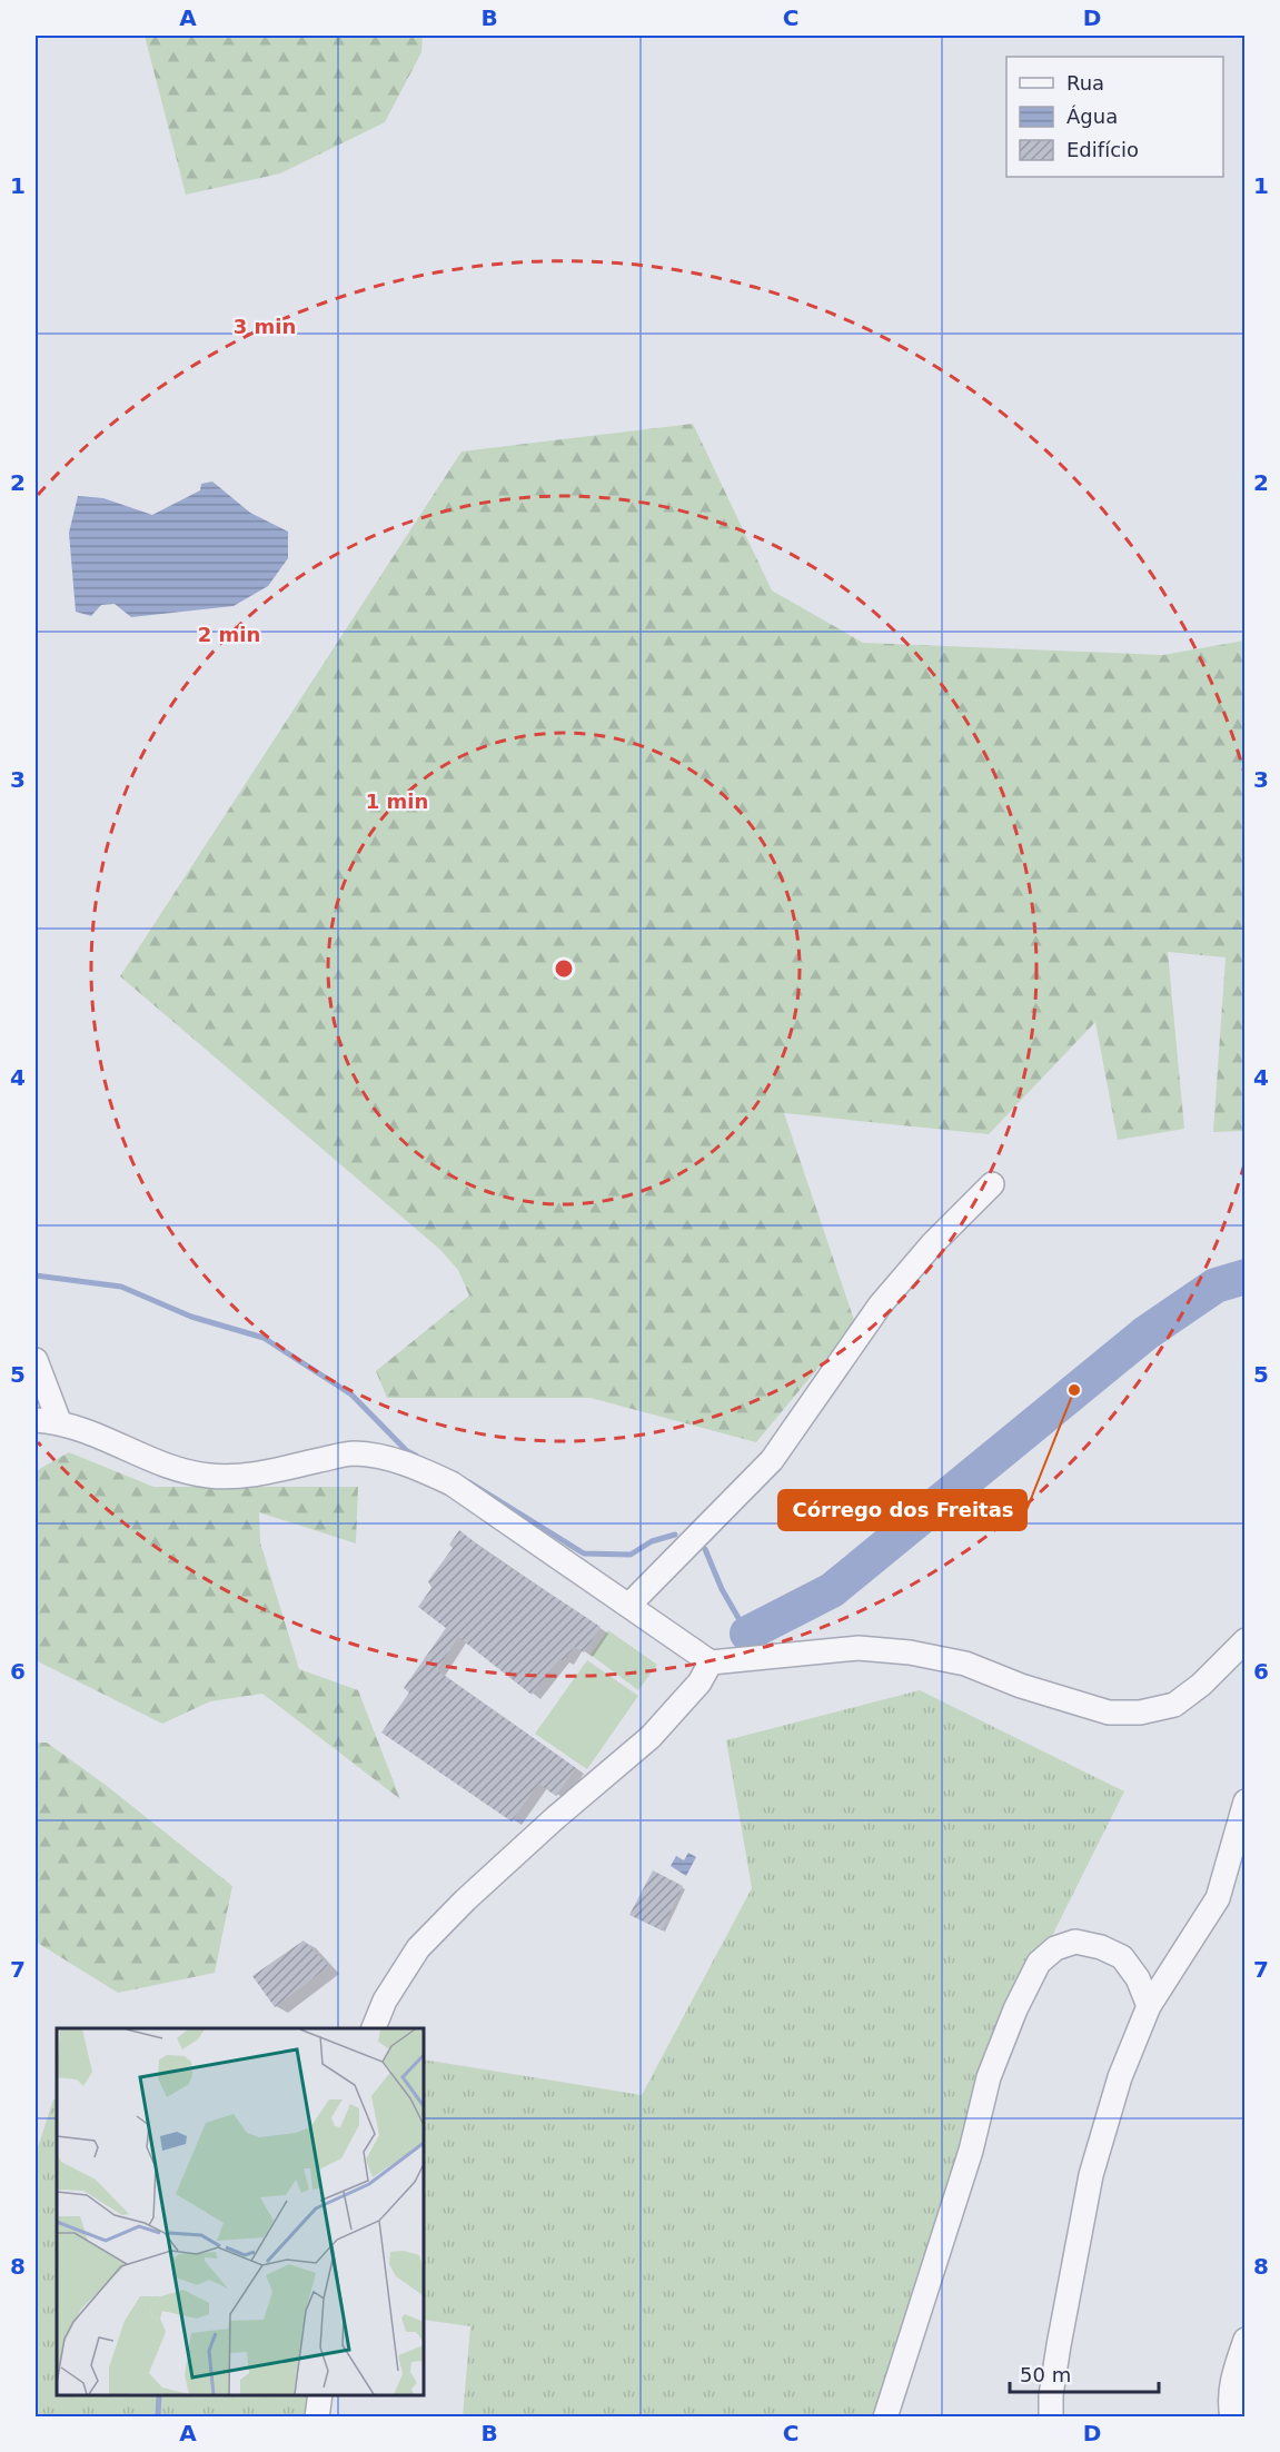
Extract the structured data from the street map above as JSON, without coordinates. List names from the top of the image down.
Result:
{
  "places": ["Córrego dos Freitas"],
  "legend": ["Rua", "Água", "Edifício"],
  "scale_bar": "50 m",
  "grid": {
    "columns": [
      "A",
      "B",
      "C",
      "D"
    ],
    "rows": [
      "1",
      "2",
      "3",
      "4",
      "5",
      "6",
      "7",
      "8"
    ]
  },
  "rings": ["3 min", "2 min", "1 min"]
}
